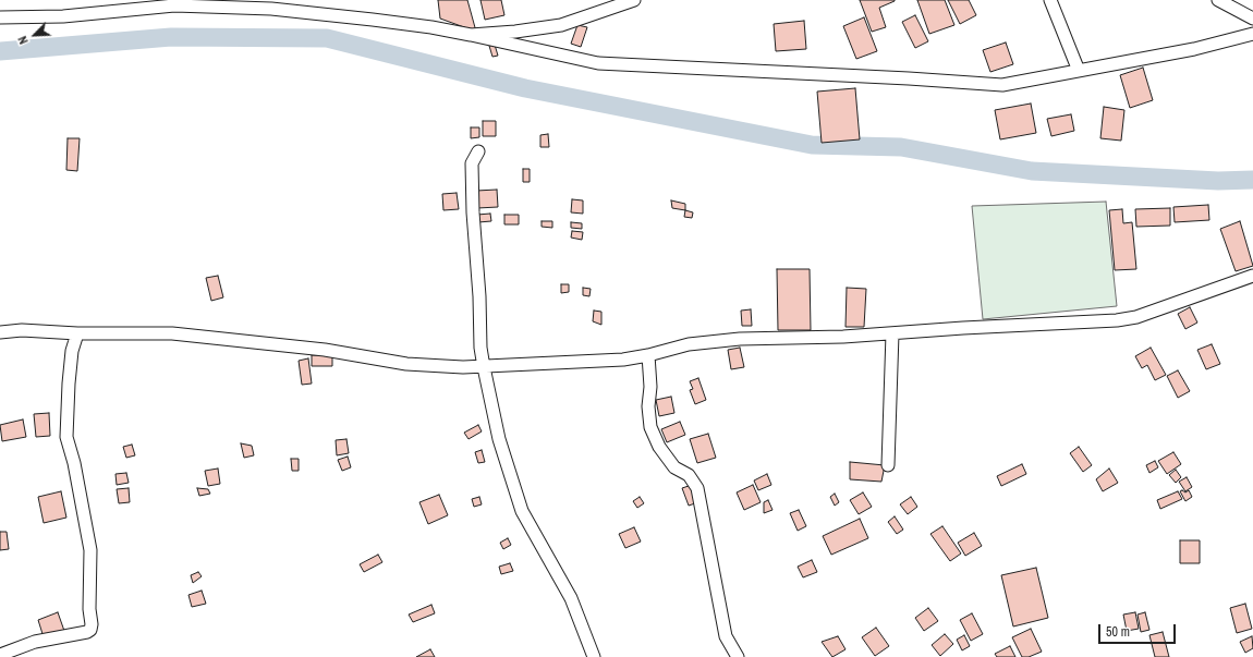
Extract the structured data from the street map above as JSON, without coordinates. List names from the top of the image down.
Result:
{
  "scale_bar": "50 m",
  "north": "bottom left"
}
